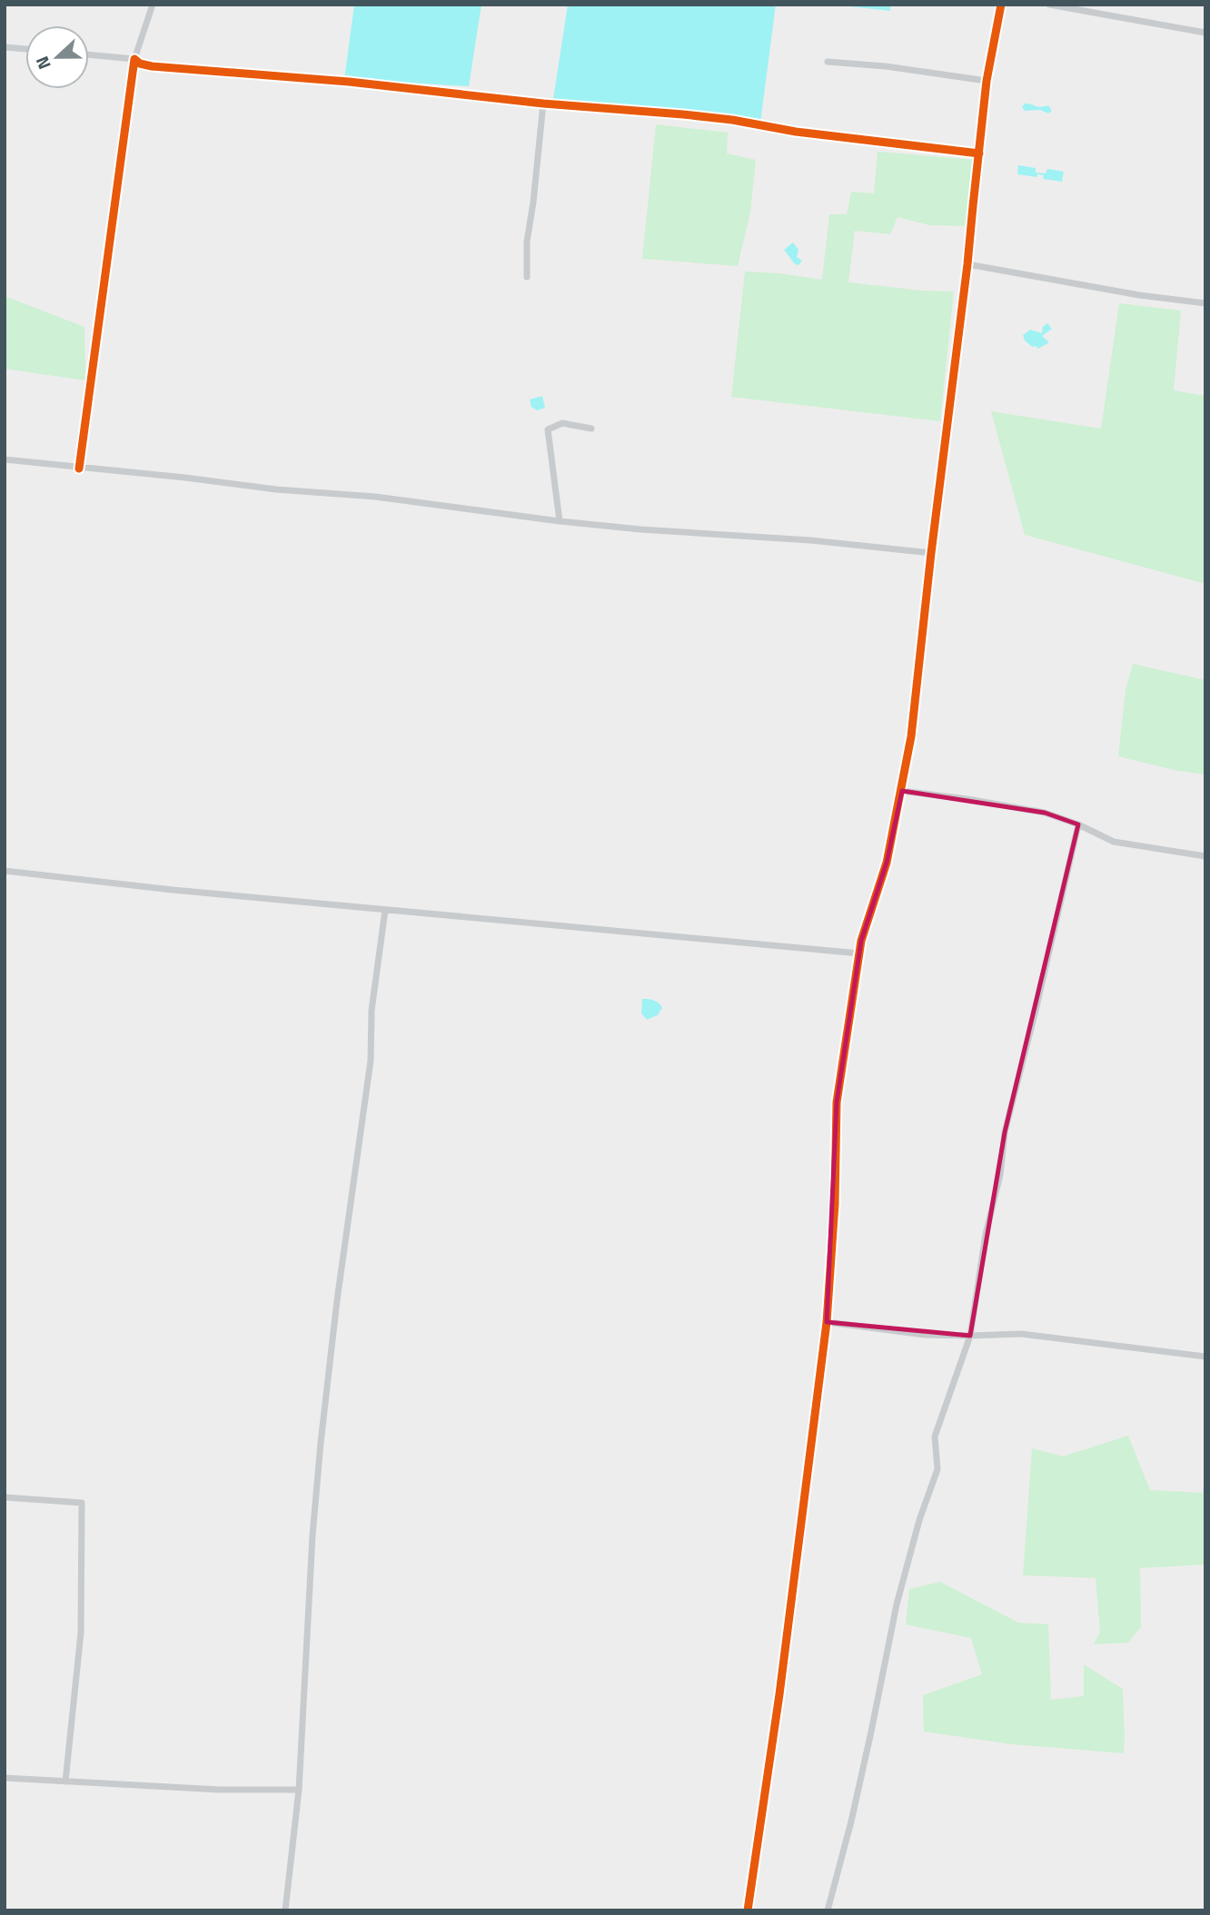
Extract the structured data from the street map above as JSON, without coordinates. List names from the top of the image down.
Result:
{
  "north": "left"
}
